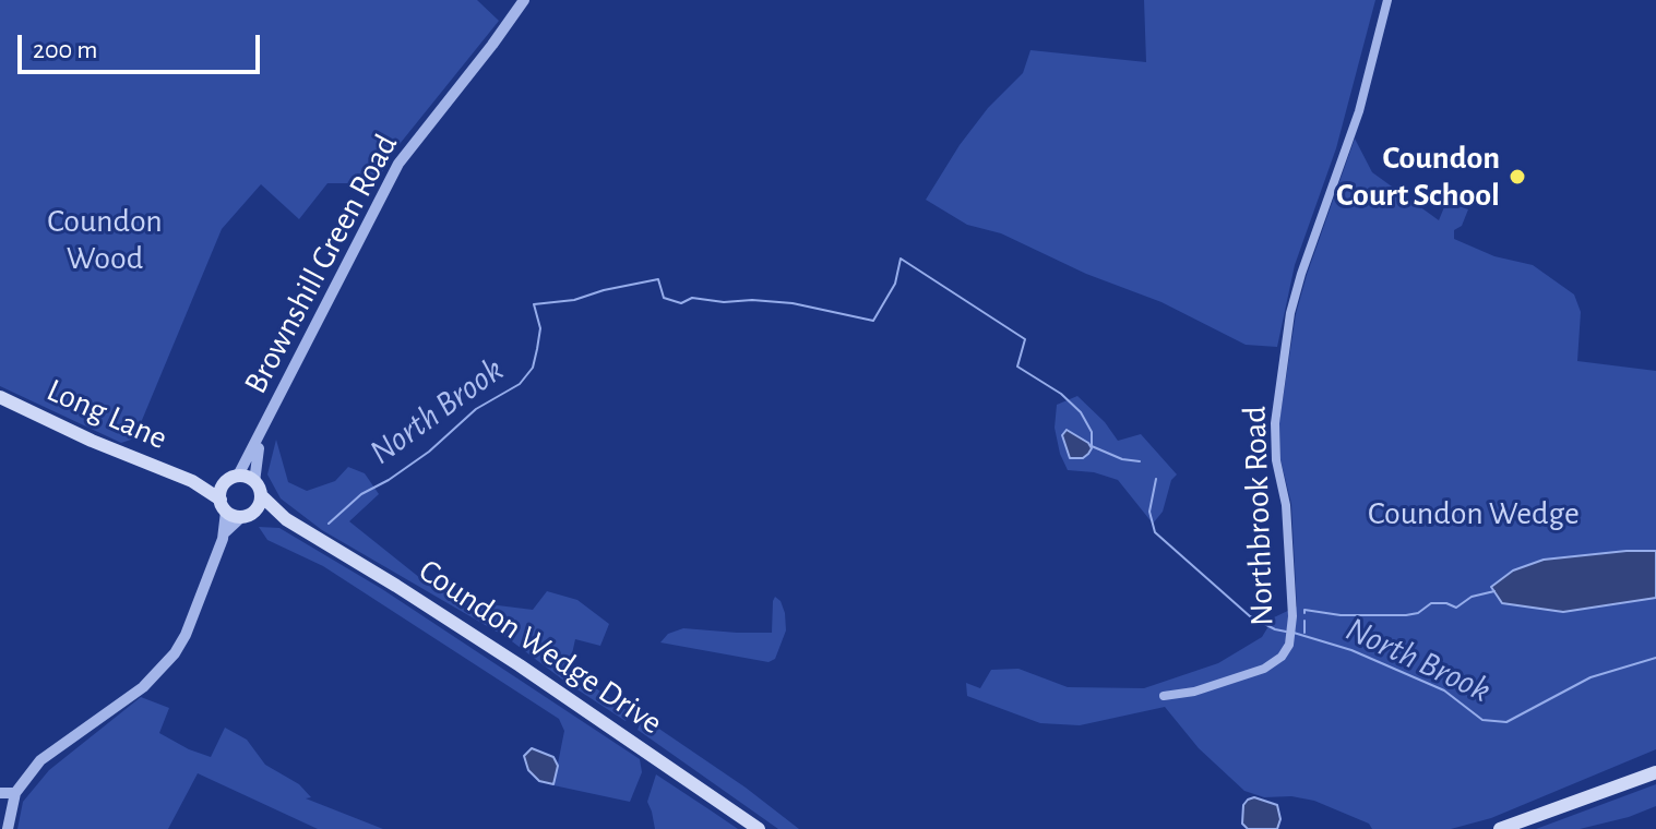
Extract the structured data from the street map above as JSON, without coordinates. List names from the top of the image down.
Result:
{
  "streets": {
    "main road": ["Long Lane", "Coundon Wedge Drive"],
    "street": ["Brownshill Green Road", "Northbrook Road"]
  },
  "crossings": [
    ["Brownshill Green Road", "Long Lane"],
    ["Brownshill Green Road", "Coundon Wedge Drive"],
    ["Long Lane", "Coundon Wedge Drive"]
  ],
  "water": ["North Brook"],
  "parks": ["Coundon Wood", "Coundon Wedge"],
  "places": ["Coundon Court School"],
  "scale_bar": "200 m"
}
